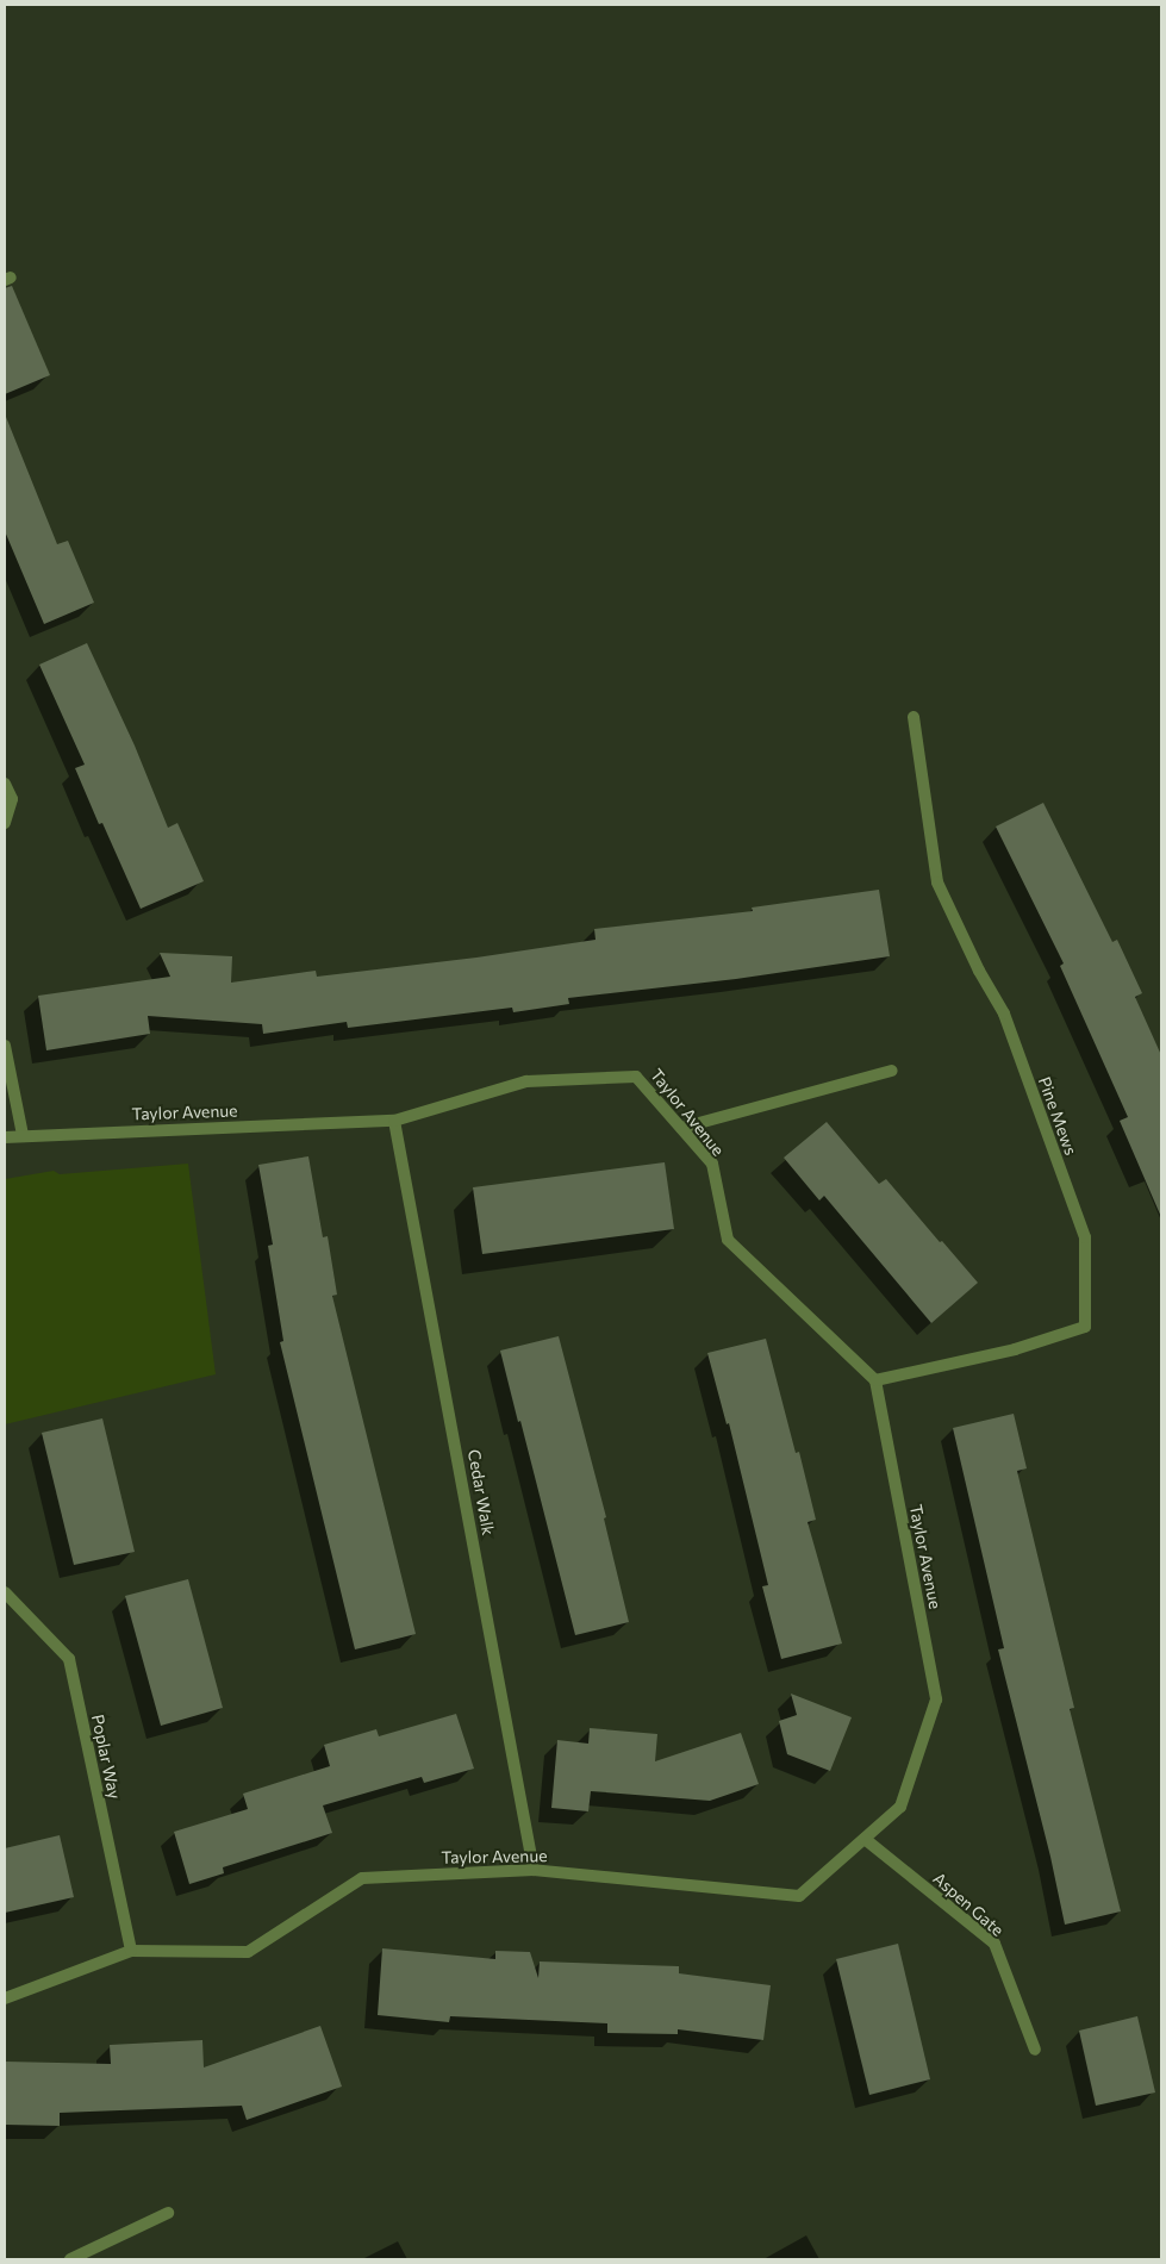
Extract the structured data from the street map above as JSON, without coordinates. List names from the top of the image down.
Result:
{
  "streets": {
    "street": [
      "Taylor Avenue",
      "Pine Mews",
      "Cedar Walk",
      "Poplar Way",
      "Aspen Gate"
    ]
  },
  "crossings": [
    ["Taylor Avenue", "Pine Mews"],
    ["Taylor Avenue", "Cedar Walk"],
    ["Taylor Avenue", "Poplar Way"],
    ["Taylor Avenue", "Aspen Gate"]
  ]
}
